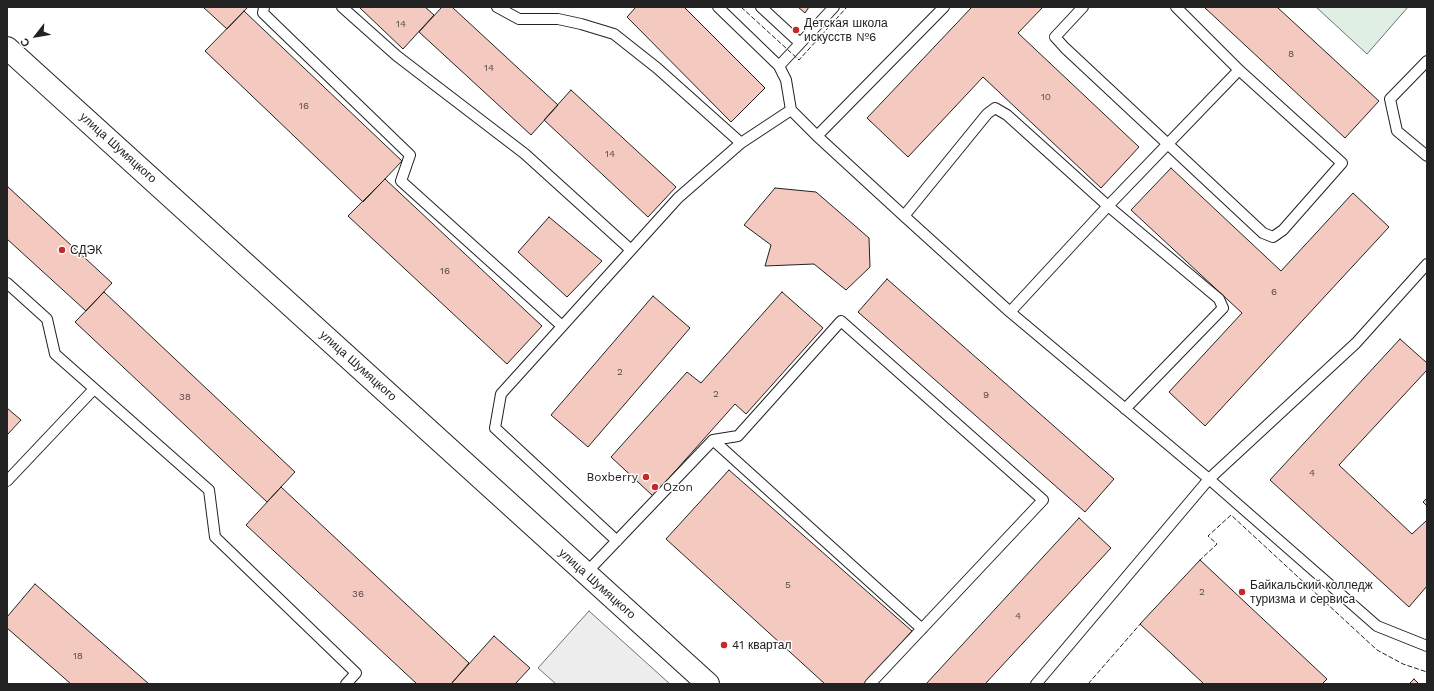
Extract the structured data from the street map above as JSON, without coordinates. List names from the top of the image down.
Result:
{
  "streets": {
    "main road": ["улица Шумяцкого"]
  },
  "places": [
    "Детская школа искусств №6",
    "СДЭК",
    "Boxberry",
    "Ozon",
    "Байкальский колледж туризма и сервиса",
    "41 квартал"
  ],
  "house_numbers": [
    "14",
    "8",
    "14",
    "10",
    "16",
    "14",
    "16",
    "6",
    "2",
    "2",
    "9",
    "38",
    "4",
    "5",
    "2",
    "36",
    "4",
    "18"
  ],
  "north": "bottom left"
}
